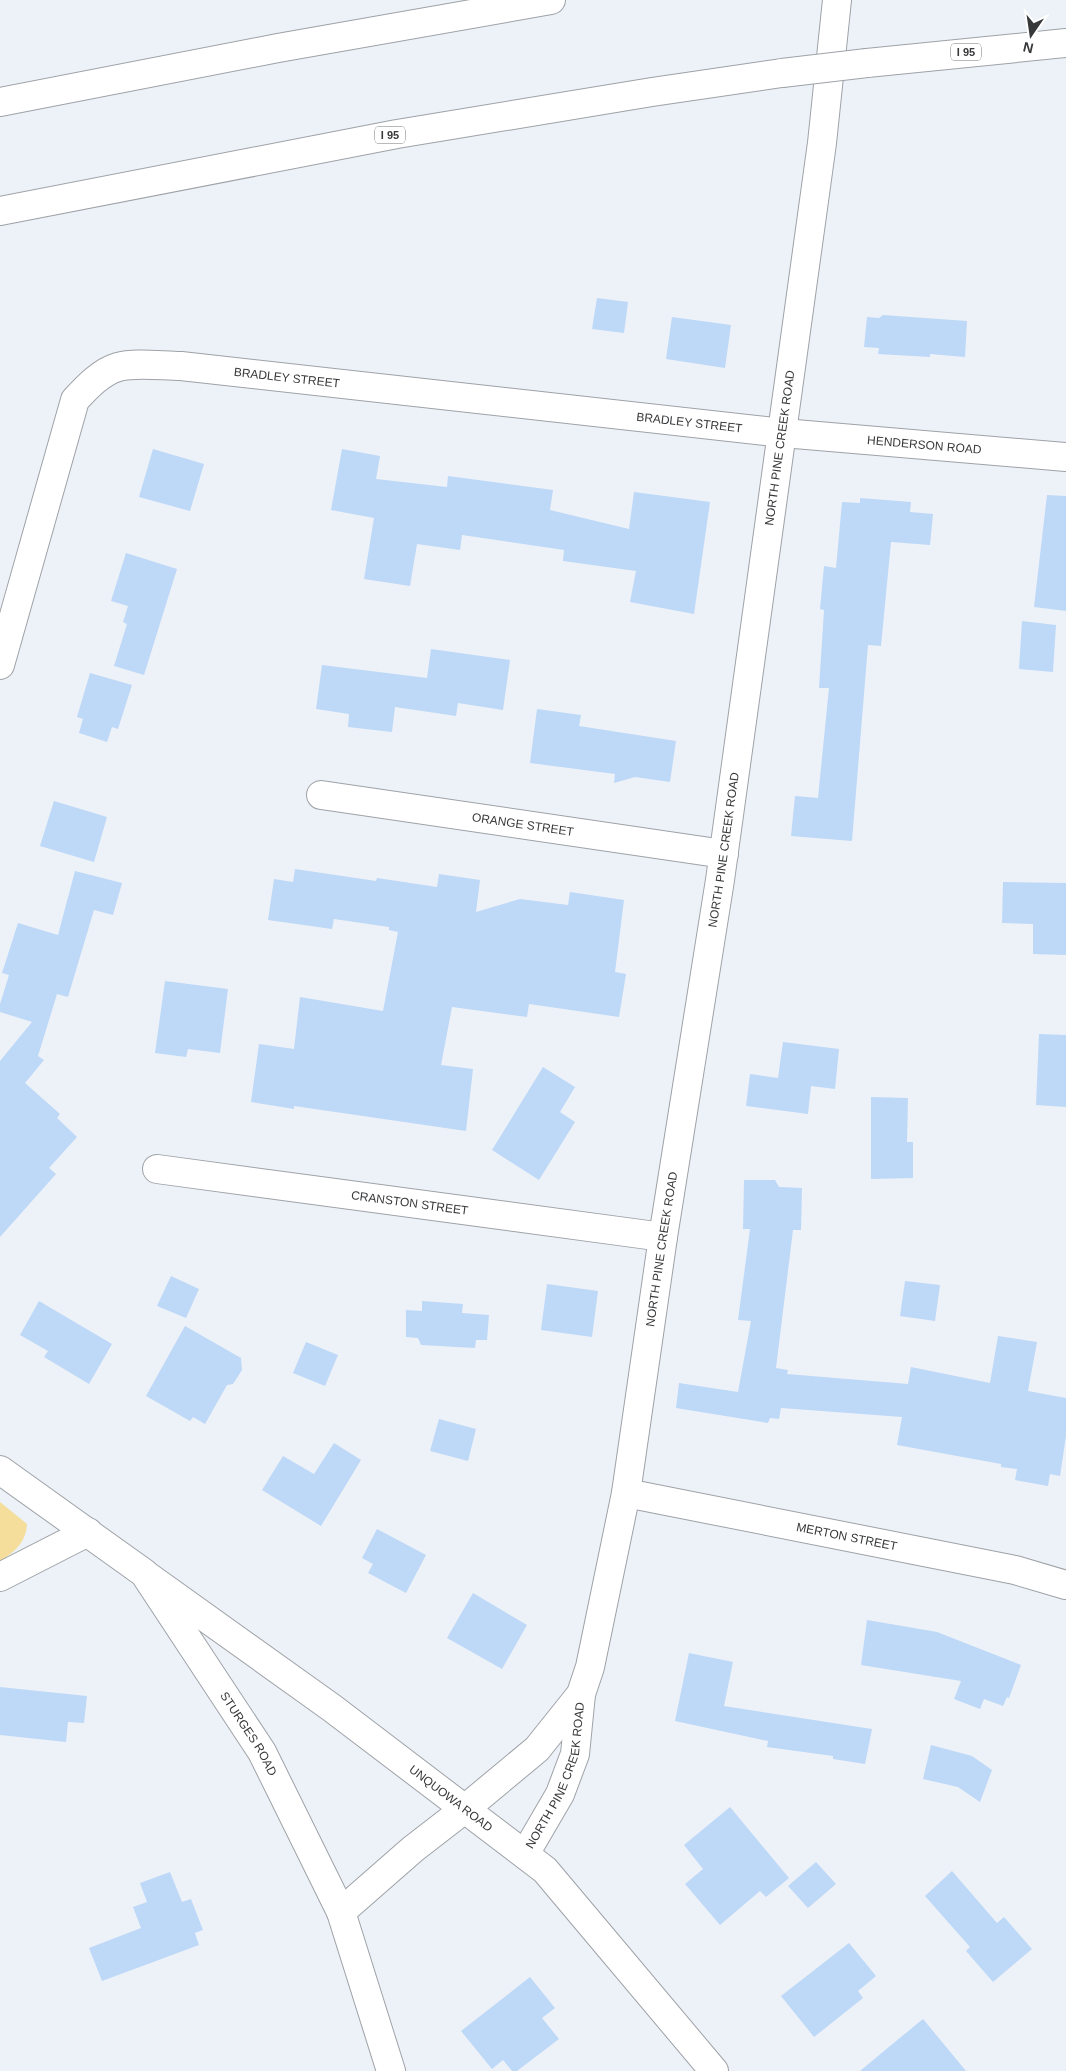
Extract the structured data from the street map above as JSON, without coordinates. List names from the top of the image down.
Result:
{
  "streets": {
    "main road": [
      "I 95",
      "BRADLEY STREET",
      "HENDERSON ROAD",
      "NORTH PINE CREEK ROAD",
      "ORANGE STREET",
      "CRANSTON STREET",
      "MERTON STREET",
      "STURGES ROAD",
      "UNQUOWA ROAD"
    ]
  },
  "crossings": [
    ["BRADLEY STREET", "HENDERSON ROAD"],
    ["BRADLEY STREET", "NORTH PINE CREEK ROAD"],
    ["HENDERSON ROAD", "NORTH PINE CREEK ROAD"],
    ["NORTH PINE CREEK ROAD", "ORANGE STREET"],
    ["NORTH PINE CREEK ROAD", "CRANSTON STREET"],
    ["NORTH PINE CREEK ROAD", "MERTON STREET"],
    ["NORTH PINE CREEK ROAD", "STURGES ROAD"],
    ["NORTH PINE CREEK ROAD", "UNQUOWA ROAD"],
    ["STURGES ROAD", "UNQUOWA ROAD"]
  ],
  "north": "bottom"
}
